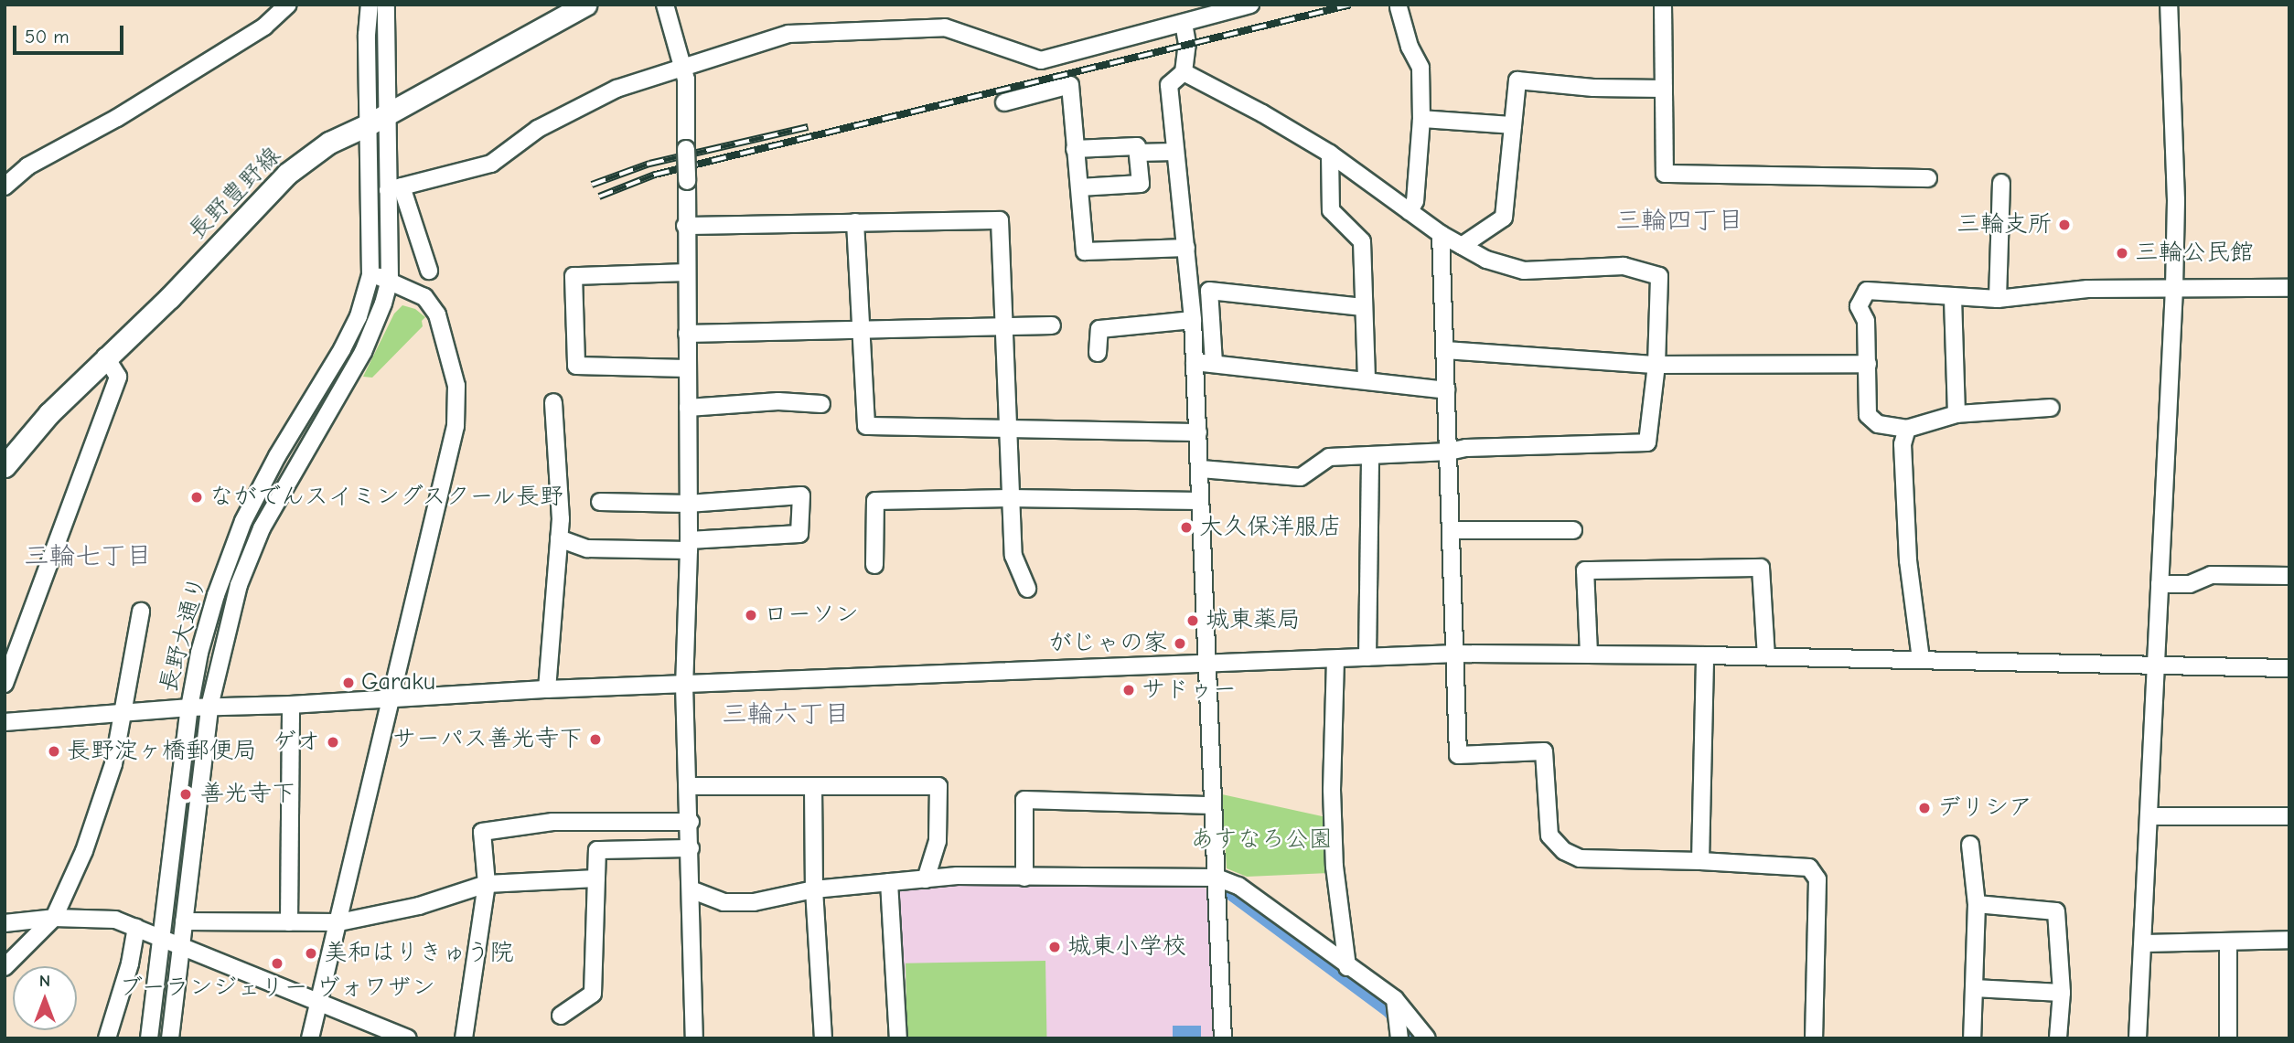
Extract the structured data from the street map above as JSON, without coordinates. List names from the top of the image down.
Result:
{
  "streets": {
    "main road": ["長野豊野線"],
    "street": ["長野大通り"]
  },
  "crossings": [
    ["長野豊野線", "長野大通り"]
  ],
  "districts": ["三輪四丁目", "三輪七丁目", "三輪六丁目"],
  "parks": ["あすなろ公園"],
  "places": [
    "三輪支所",
    "三輪公民館",
    "ながでんスイミングスクール長野",
    "大久保洋服店",
    "ローソン",
    "城東薬局",
    "がじゃの家",
    "Garaku",
    "サドゥー",
    "サーパス善光寺下",
    "ゲオ",
    "長野淀ヶ橋郵便局",
    "善光寺下",
    "デリシア",
    "城東小学校",
    "美和はりきゅう院",
    "ブーランジェリー ヴォワザン"
  ],
  "scale_bar": "50 m",
  "north": "top"
}
